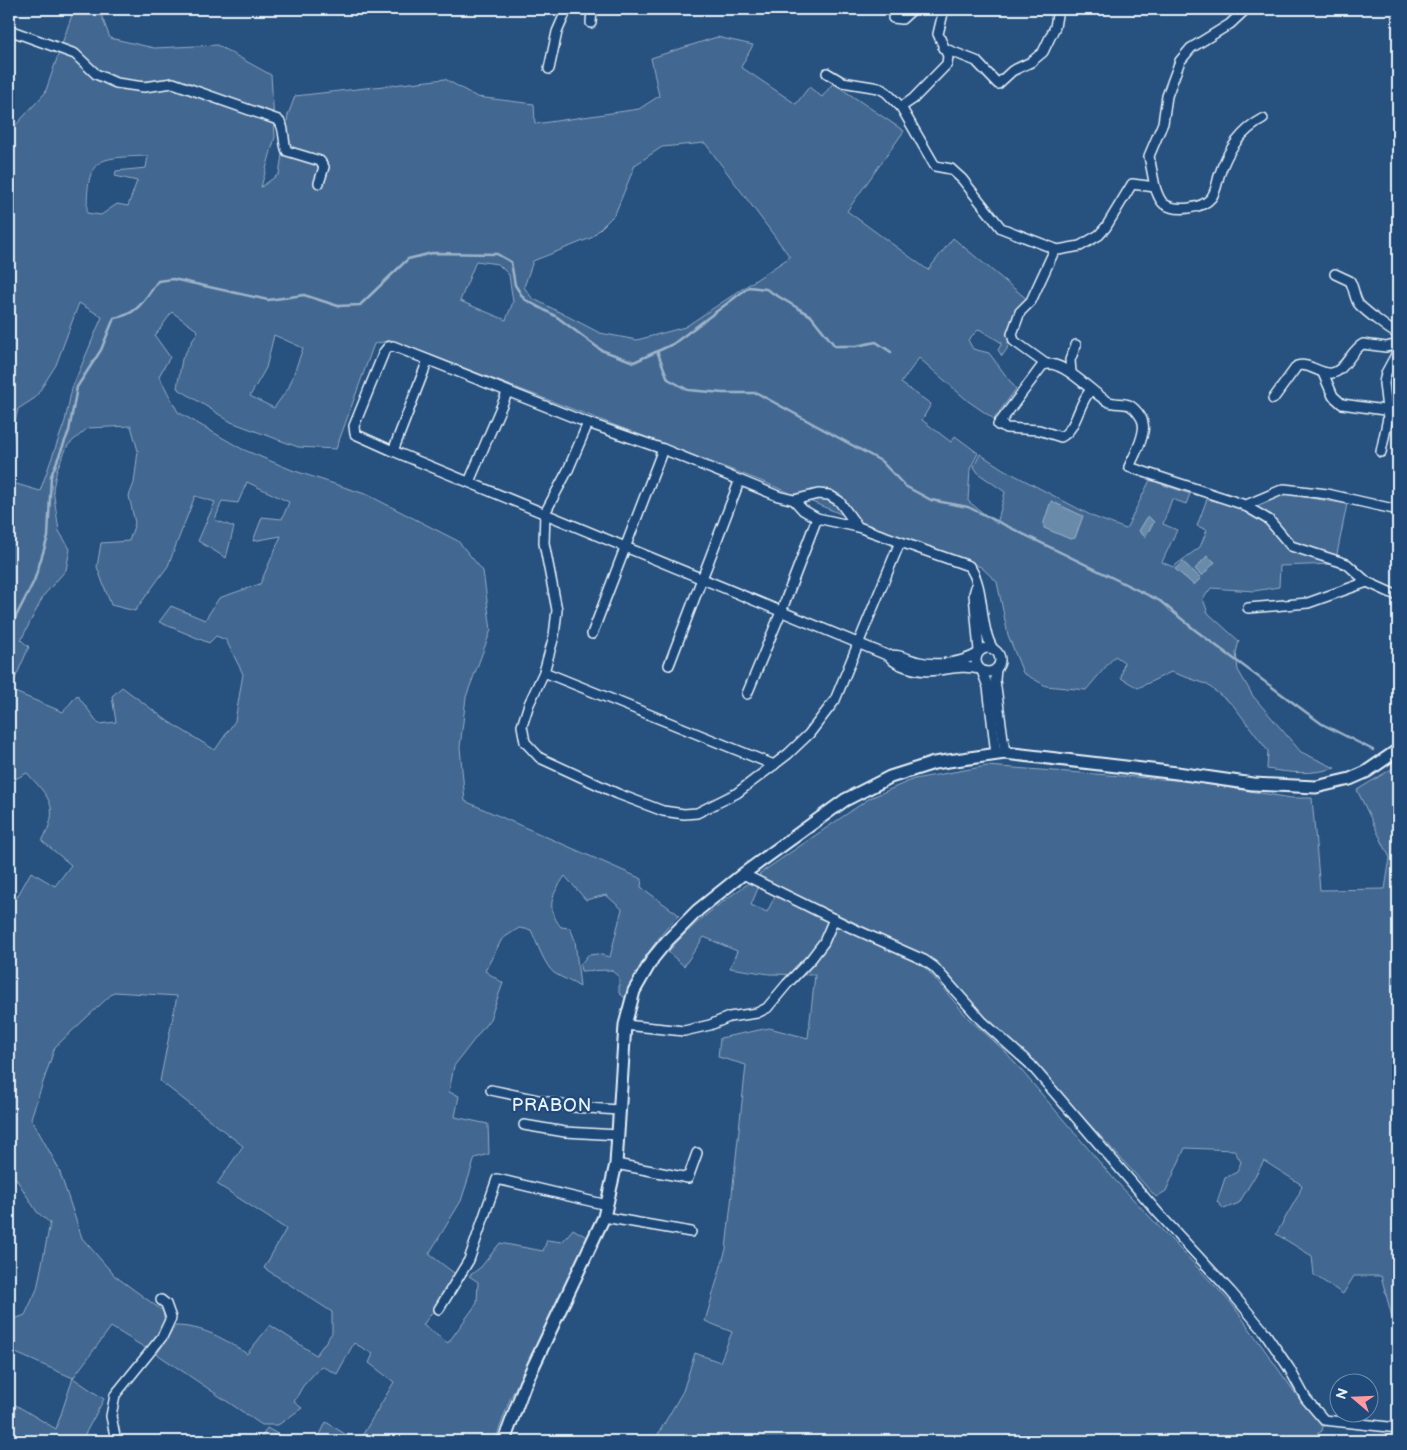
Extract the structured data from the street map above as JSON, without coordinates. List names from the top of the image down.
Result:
{
  "districts": ["PRABON"],
  "north": "left"
}
